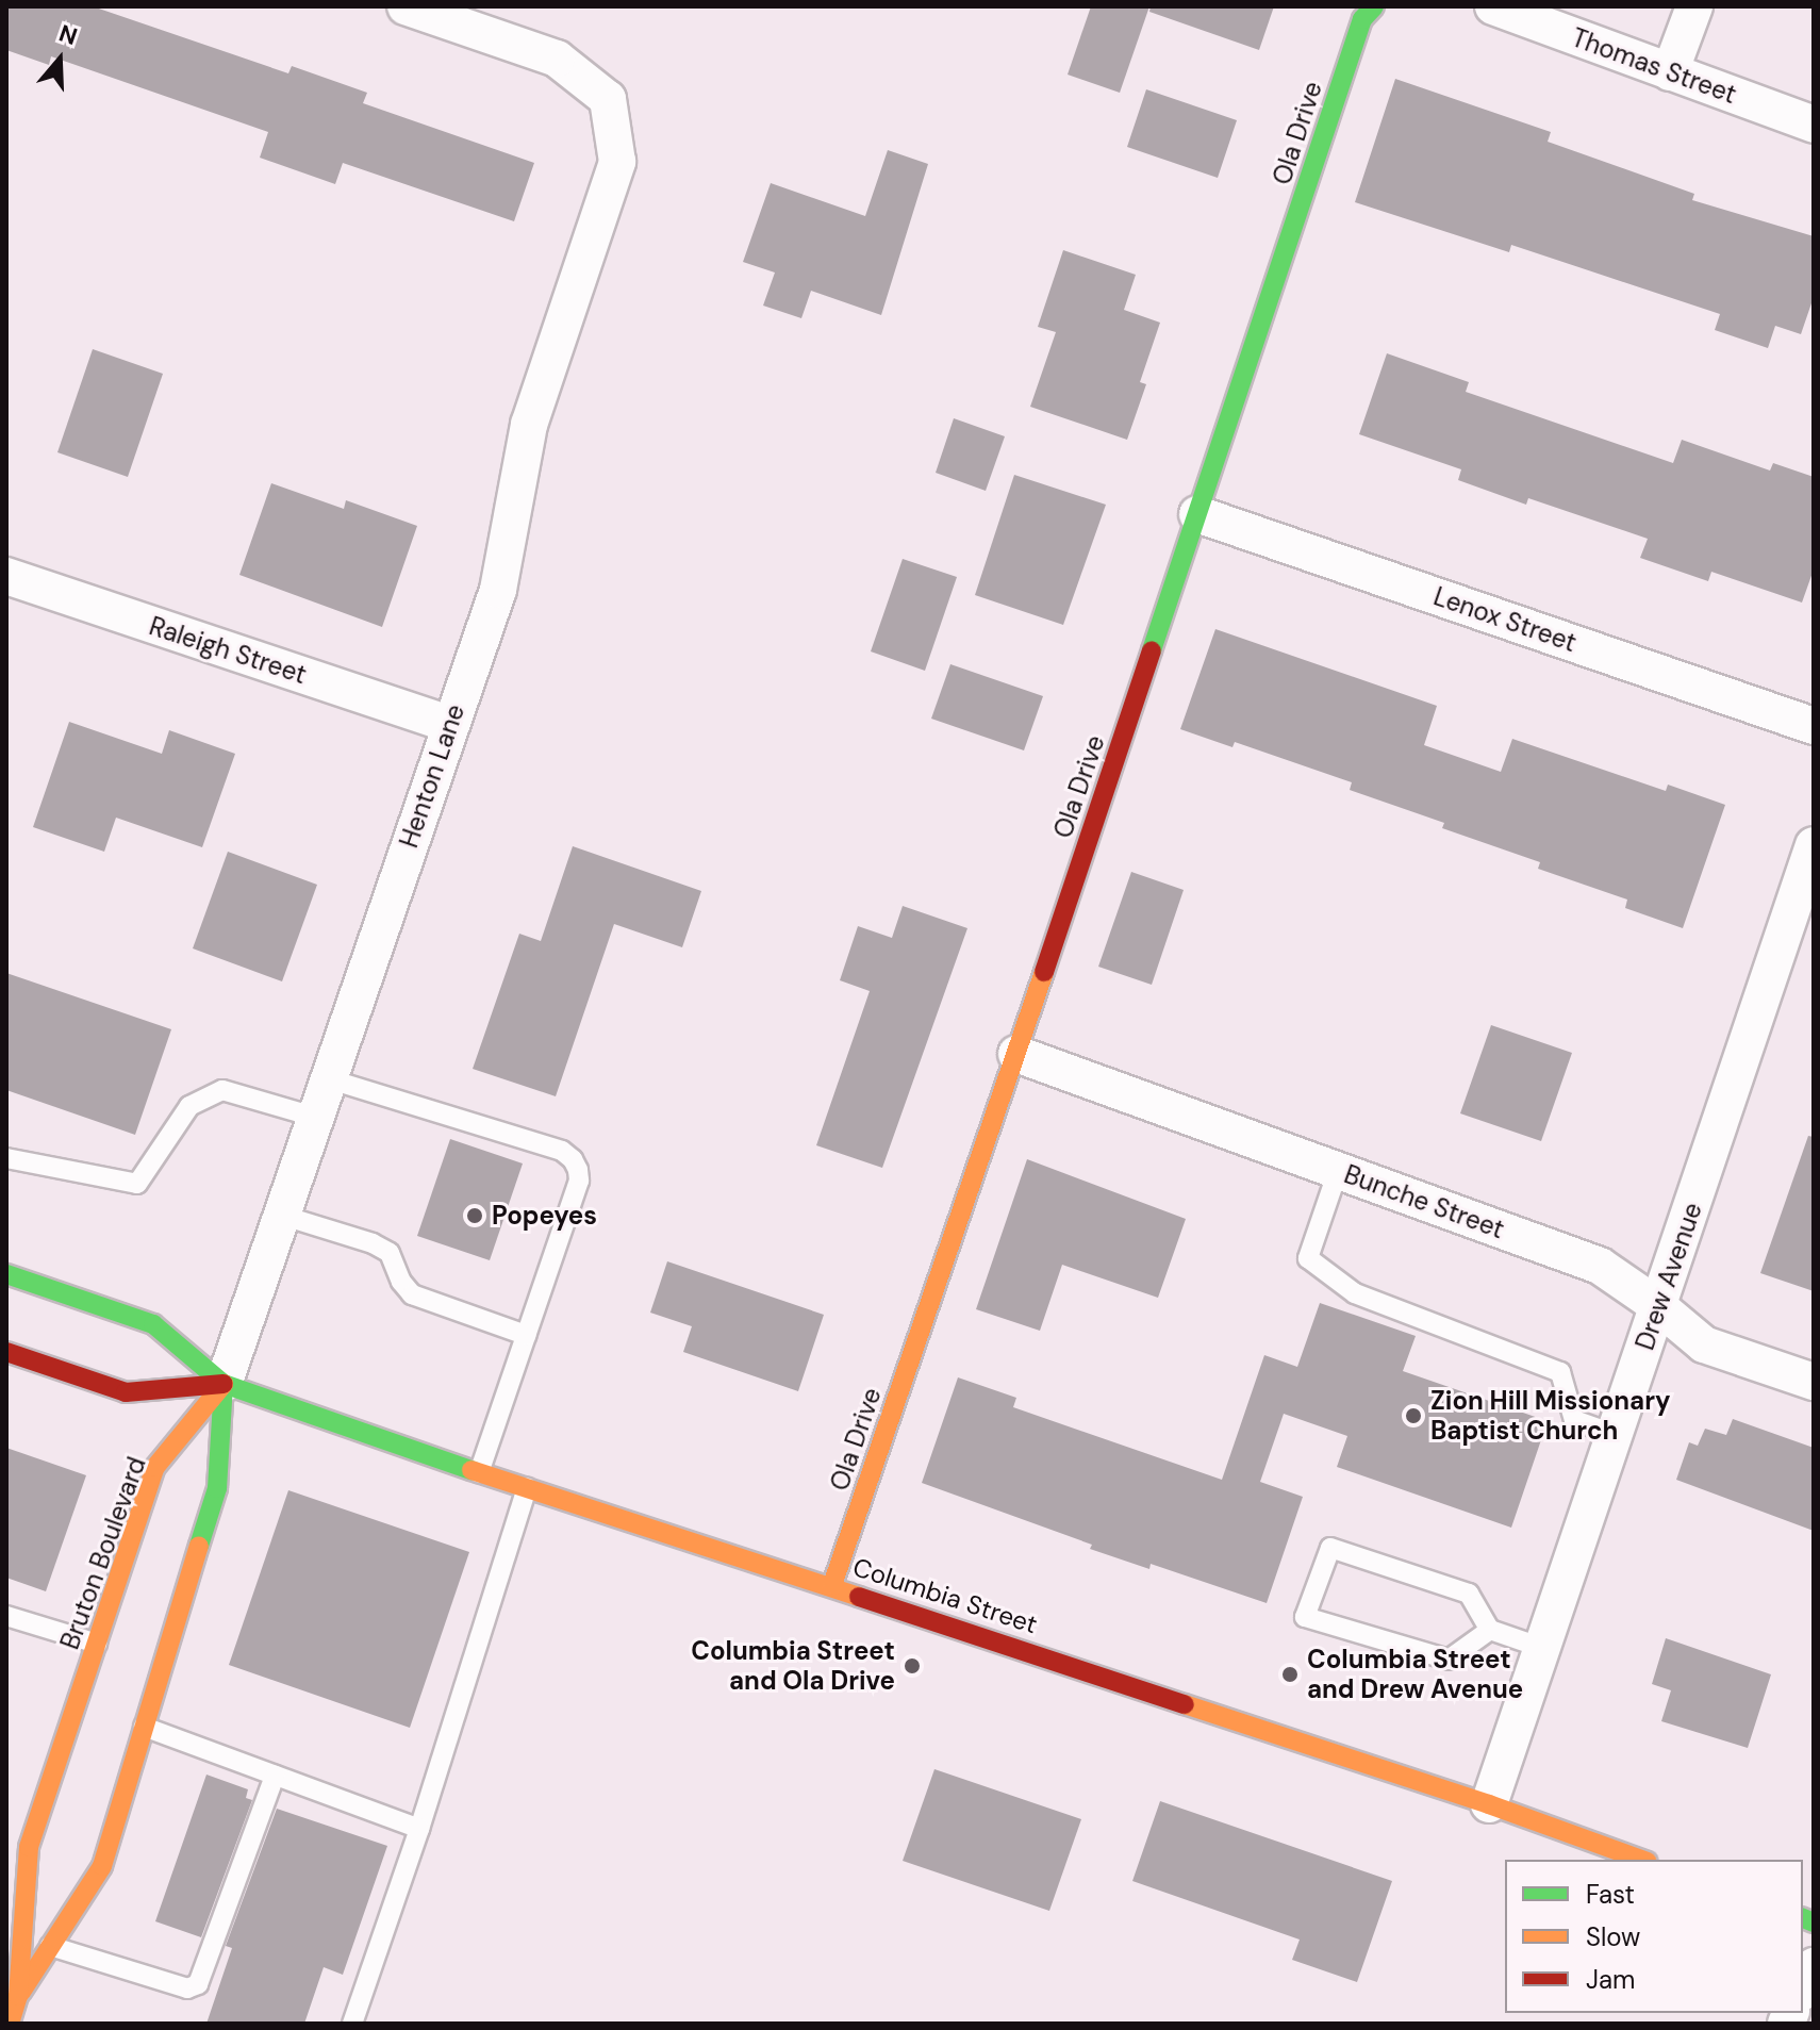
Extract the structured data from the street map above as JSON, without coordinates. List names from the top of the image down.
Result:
{
  "streets": {
    "street": [
      "Thomas Street",
      "Ola Drive",
      "Lenox Street",
      "Raleigh Street",
      "Henton Lane",
      "Bunche Street",
      "Drew Avenue",
      "Bruton Boulevard",
      "Columbia Street"
    ]
  },
  "crossings": [
    ["Ola Drive", "Lenox Street"],
    ["Ola Drive", "Bunche Street"],
    ["Ola Drive", "Columbia Street"],
    ["Raleigh Street", "Henton Lane"],
    ["Henton Lane", "Bruton Boulevard"],
    ["Henton Lane", "Columbia Street"],
    ["Bunche Street", "Drew Avenue"],
    ["Drew Avenue", "Columbia Street"],
    ["Bruton Boulevard", "Columbia Street"]
  ],
  "places": [
    "Popeyes",
    "Zion Hill Missionary Baptist Church",
    "Columbia Street and Ola Drive",
    "Columbia Street and Drew Avenue"
  ],
  "legend": ["Fast", "Slow", "Jam"],
  "north": "top"
}
